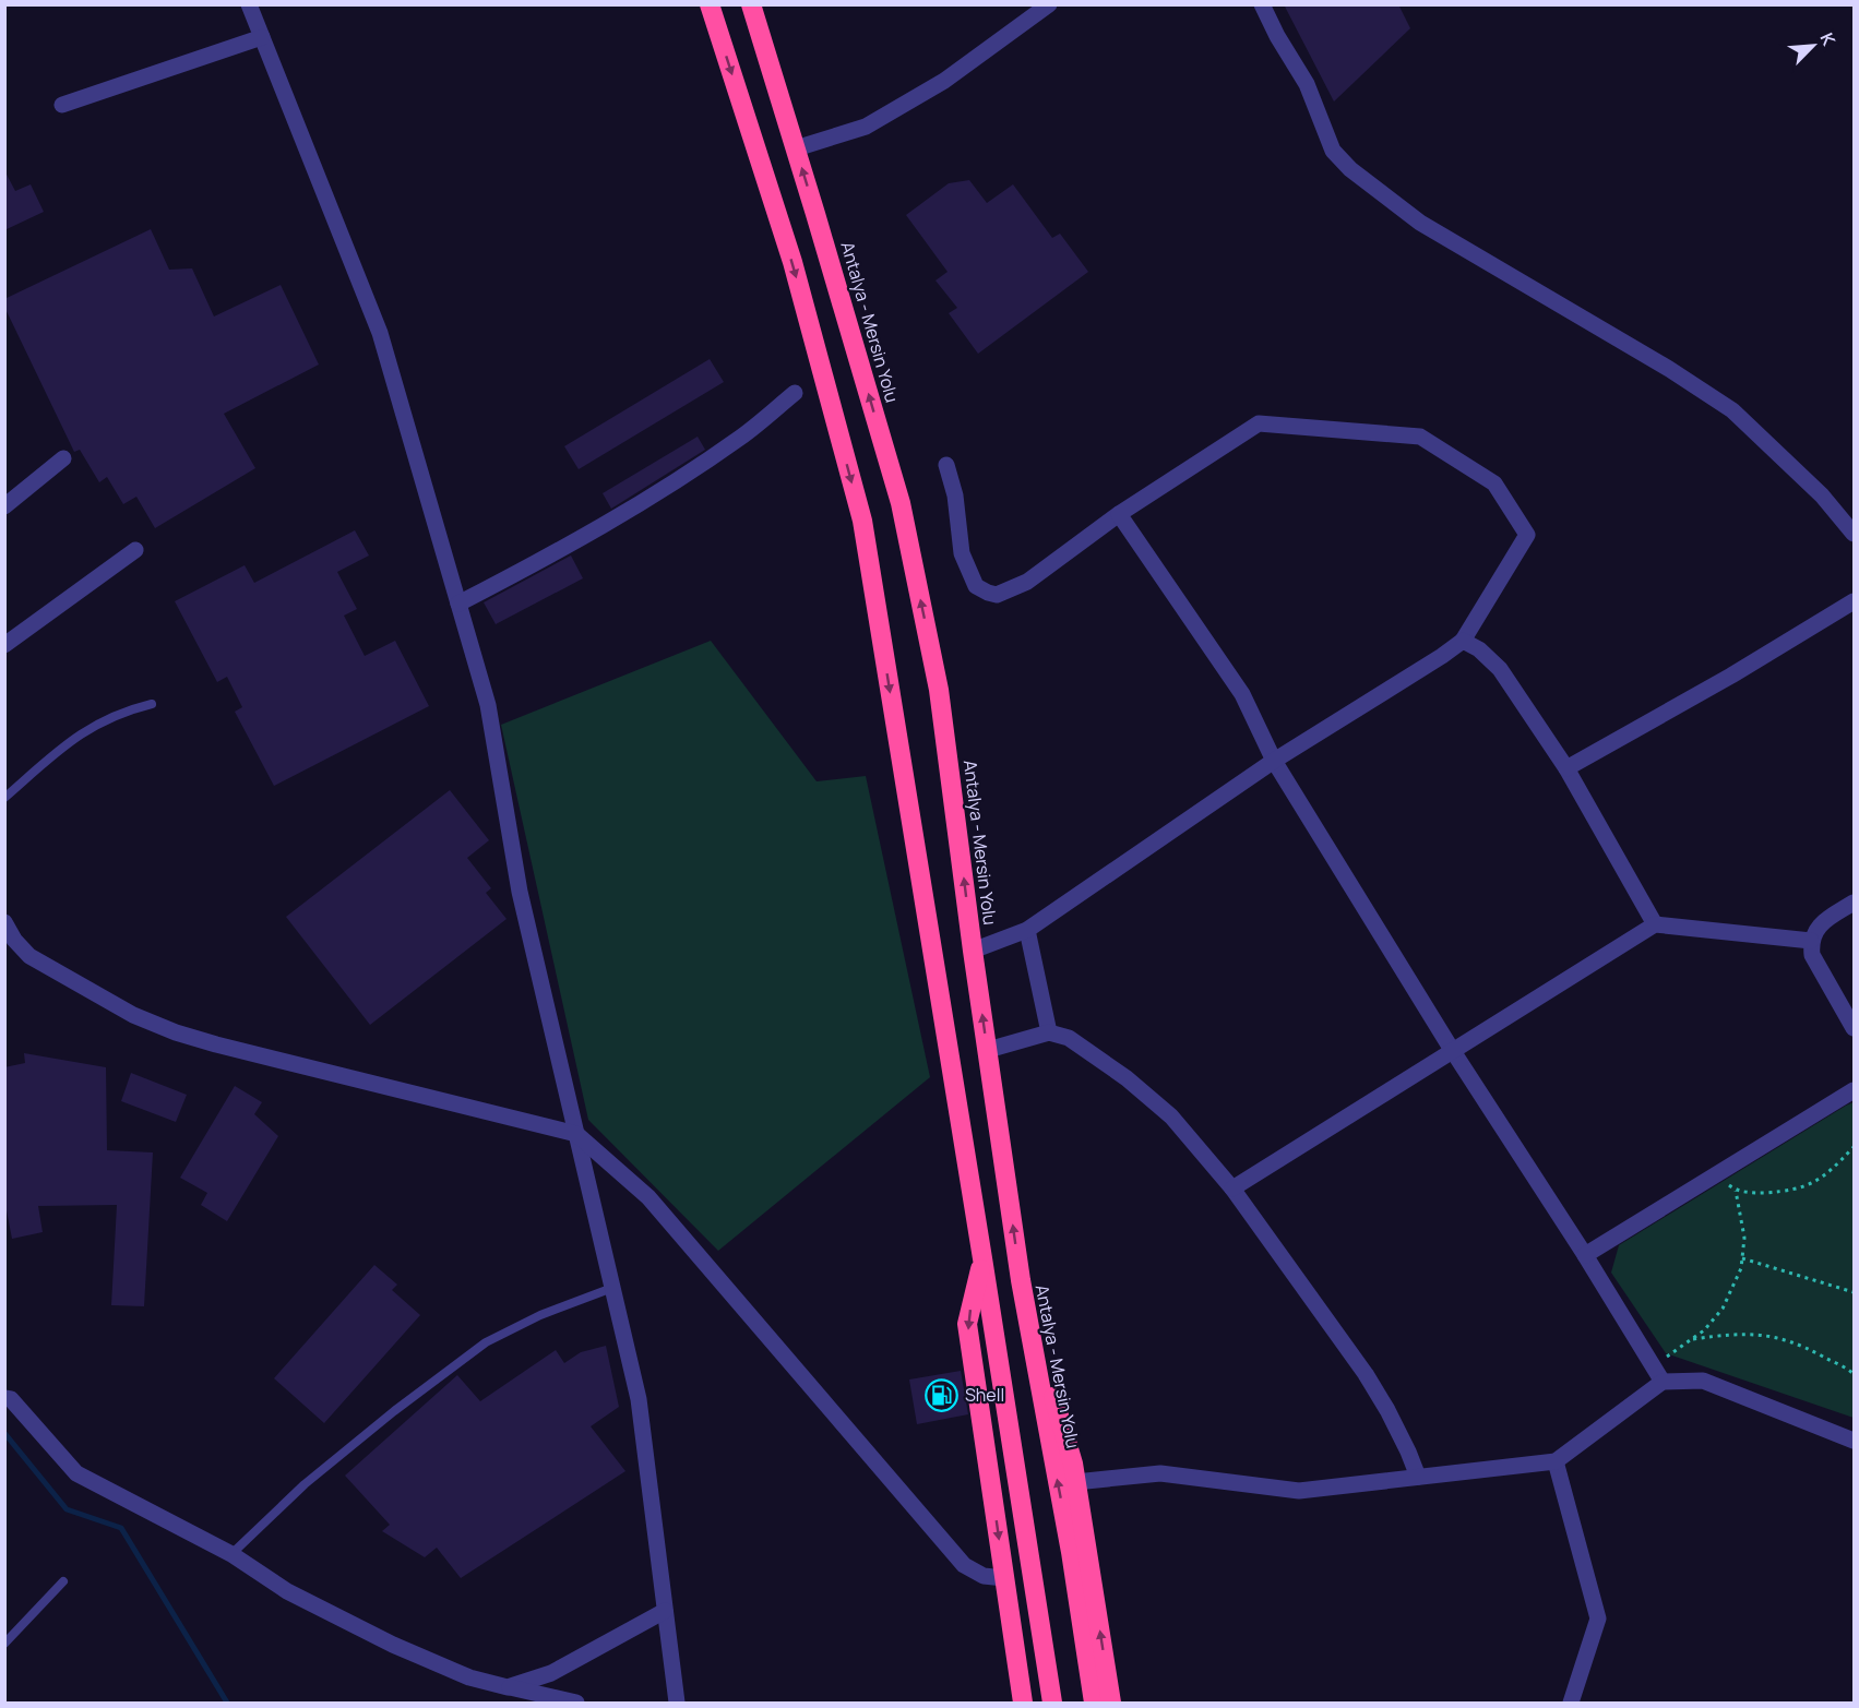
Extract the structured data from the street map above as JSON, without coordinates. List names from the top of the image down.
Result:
{
  "streets": {
    "highway": ["Antalya - Mersin Yolu"]
  },
  "places": {
    "fuel station": ["Shell"]
  },
  "north": "top right"
}
